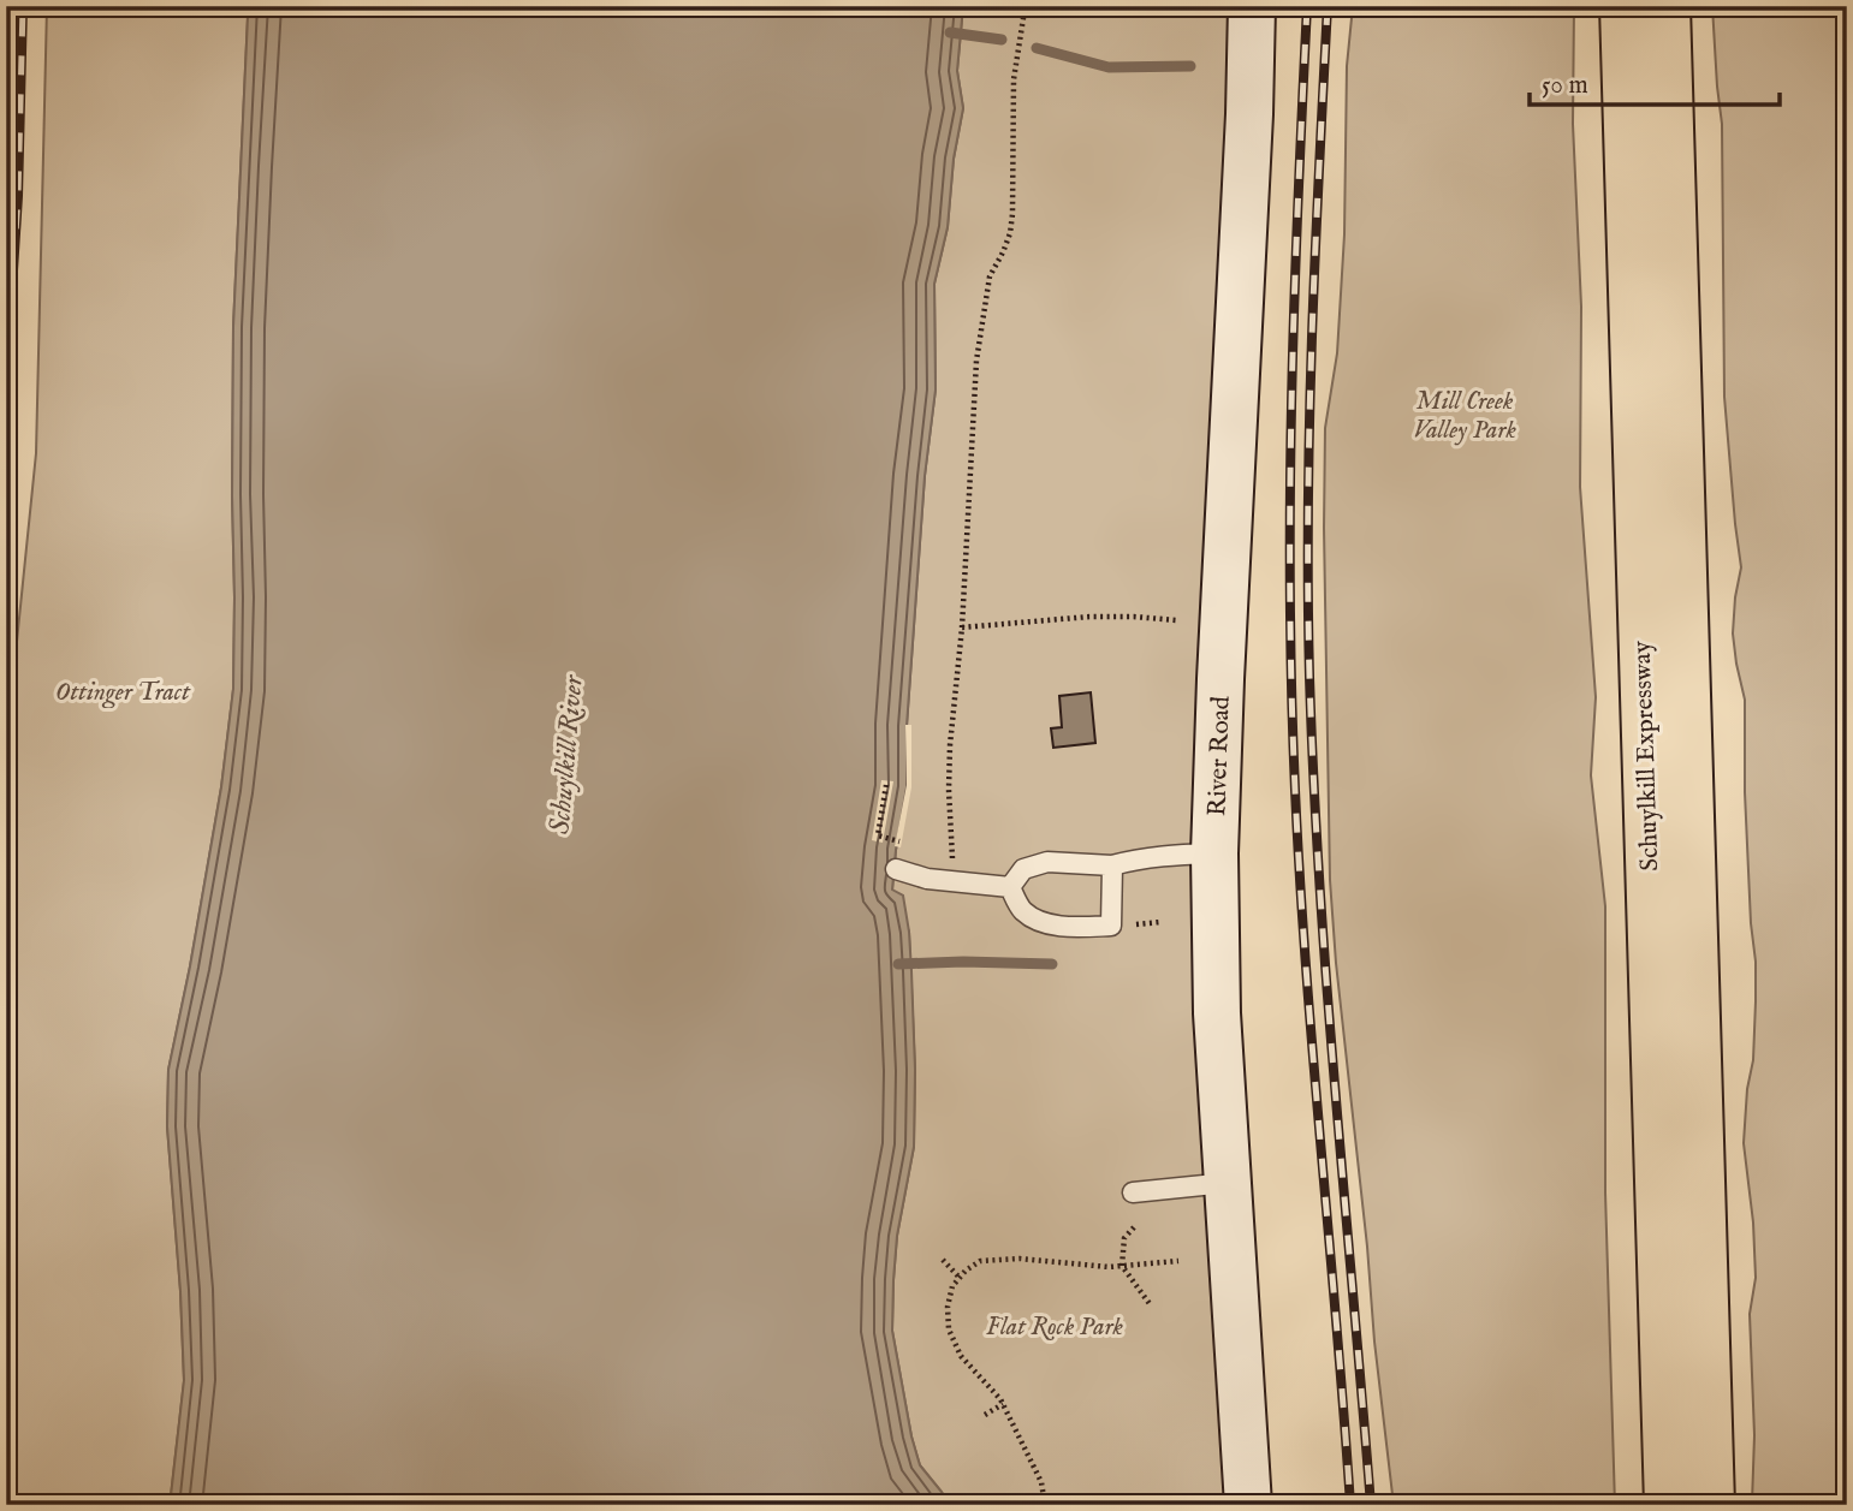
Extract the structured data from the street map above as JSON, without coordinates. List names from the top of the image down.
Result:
{
  "streets": {
    "highway": ["Schuylkill Expressway"],
    "street": ["River Road"]
  },
  "water": ["Schuylkill River"],
  "parks": ["Mill Creek Valley Park", "Ottinger Tract", "Flat Rock Park"],
  "scale_bar": "50 m"
}
